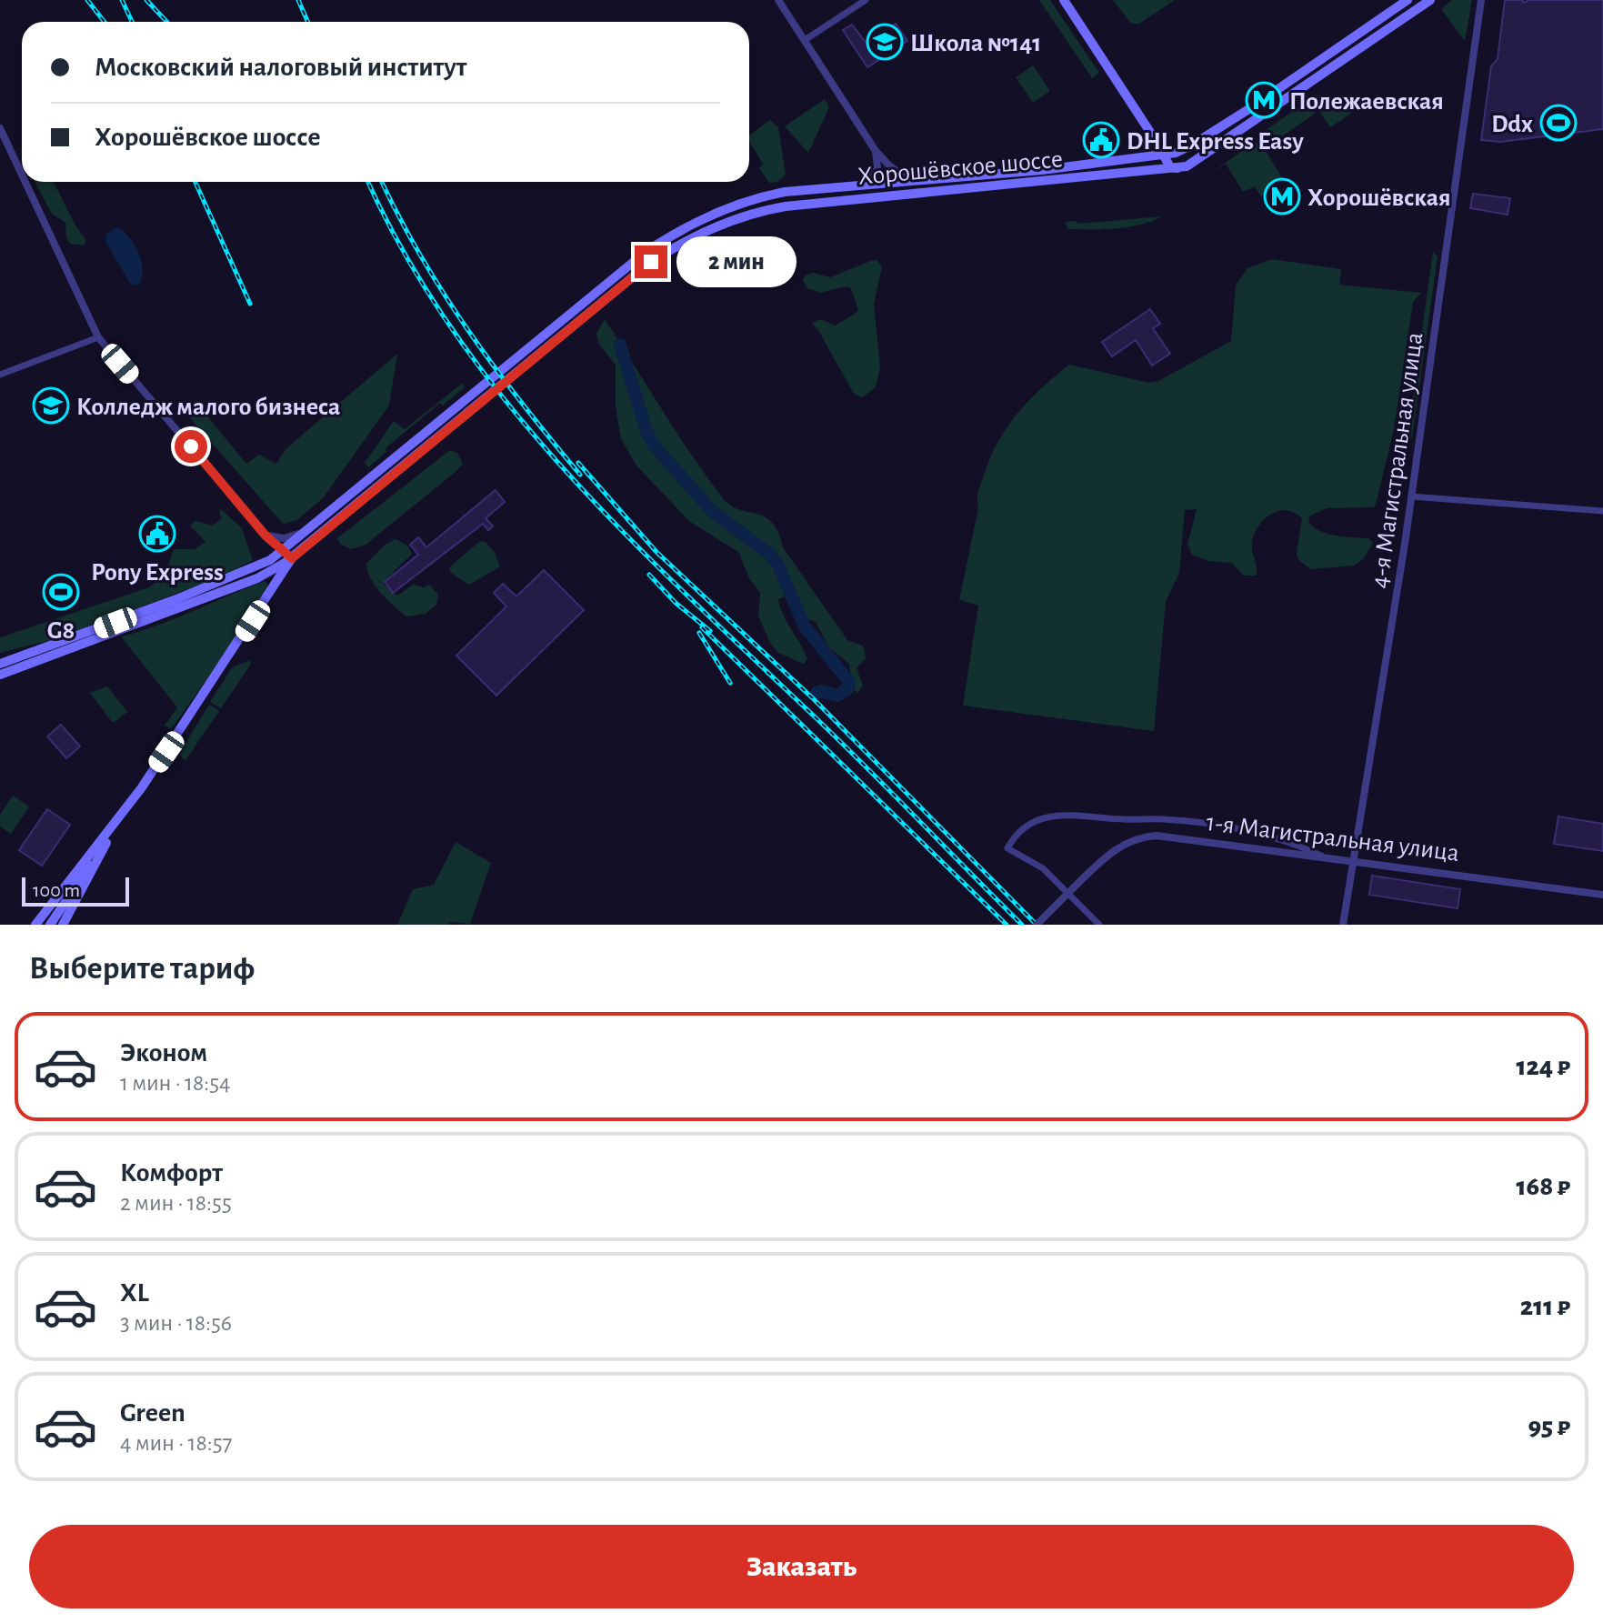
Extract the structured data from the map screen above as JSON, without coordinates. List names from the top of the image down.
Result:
{
  "streets": {
    "main road": ["Хорошёвское шоссе"],
    "street": ["4-я Магистральная улица", "1-я Магистральная улица"]
  },
  "crossings": [
    ["4-я Магистральная улица", "1-я Магистральная улица"]
  ],
  "places": {
    "school or university": ["Школа №141", "Колледж малого бизнеса"],
    "metro station": ["Полежаевская", "Хорошёвская"],
    "sports": ["Ddx", "G8"],
    "public building": ["DHL Express Easy", "Pony Express"]
  },
  "scale_bar": "100 m",
  "page": {
    "banner": ["Московский налоговый институт", "Хорошёвское шоссе"],
    "bubble": "2 мин",
    "scale": "100 m",
    "heading": "Выберите тариф",
    "list": [
      {
        "name": "Эконом",
        "note": "1 мин · 18:54",
        "value": "124 ₽"
      },
      {
        "name": "Комфорт",
        "note": "2 мин · 18:55",
        "value": "168 ₽"
      },
      {
        "name": "XL",
        "note": "3 мин · 18:56",
        "value": "211 ₽"
      },
      {
        "name": "Green",
        "note": "4 мин · 18:57",
        "value": "95 ₽"
      }
    ],
    "buttons": "Заказать"
  }
}
